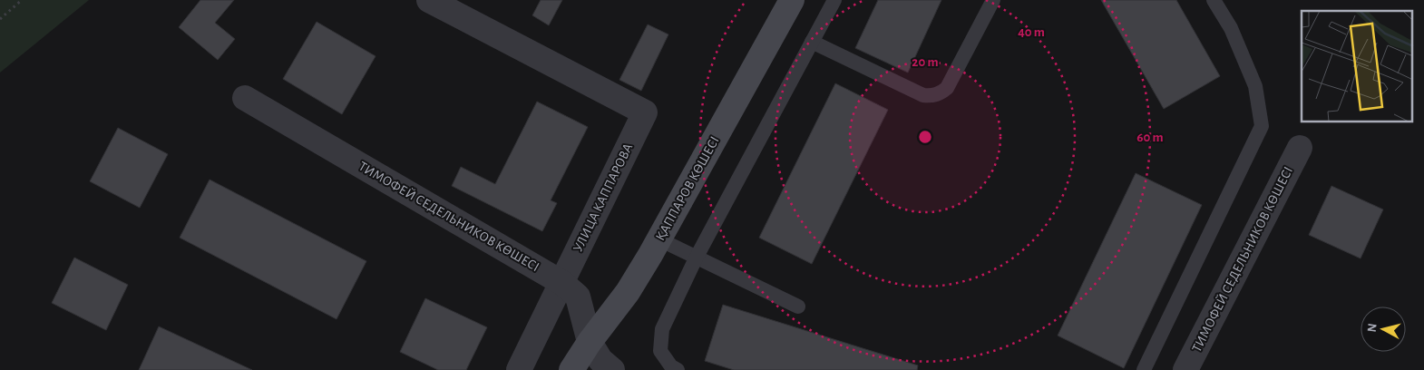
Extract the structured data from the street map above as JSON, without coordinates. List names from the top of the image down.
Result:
{
  "streets": {
    "street": ["ҚАППАРОВ КӨШЕСІ", "УЛИЦА КАППАРОВА", "ТИМОФЕЙ СЕДЕЛЬНИКОВ КӨШЕСІ"]
  },
  "crossings": [
    ["ҚАППАРОВ КӨШЕСІ", "ТИМОФЕЙ СЕДЕЛЬНИКОВ КӨШЕСІ"],
    ["УЛИЦА КАППАРОВА", "ТИМОФЕЙ СЕДЕЛЬНИКОВ КӨШЕСІ"]
  ],
  "north": "left",
  "rings": ["40 m", "20 m", "60 m"]
}
